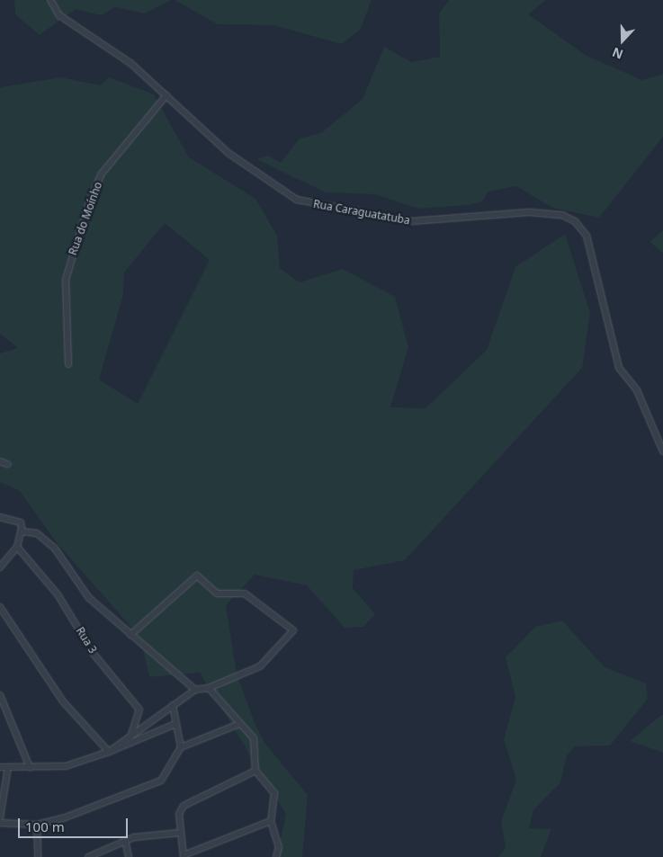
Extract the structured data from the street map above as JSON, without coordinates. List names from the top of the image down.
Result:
{
  "streets": {
    "street": ["Rua Caraguatatuba", "Rua do Moínho", "Rua 3"]
  },
  "crossings": [
    ["Rua Caraguatatuba", "Rua do Moínho"]
  ],
  "scale_bar": "100 m",
  "north": "bottom"
}
